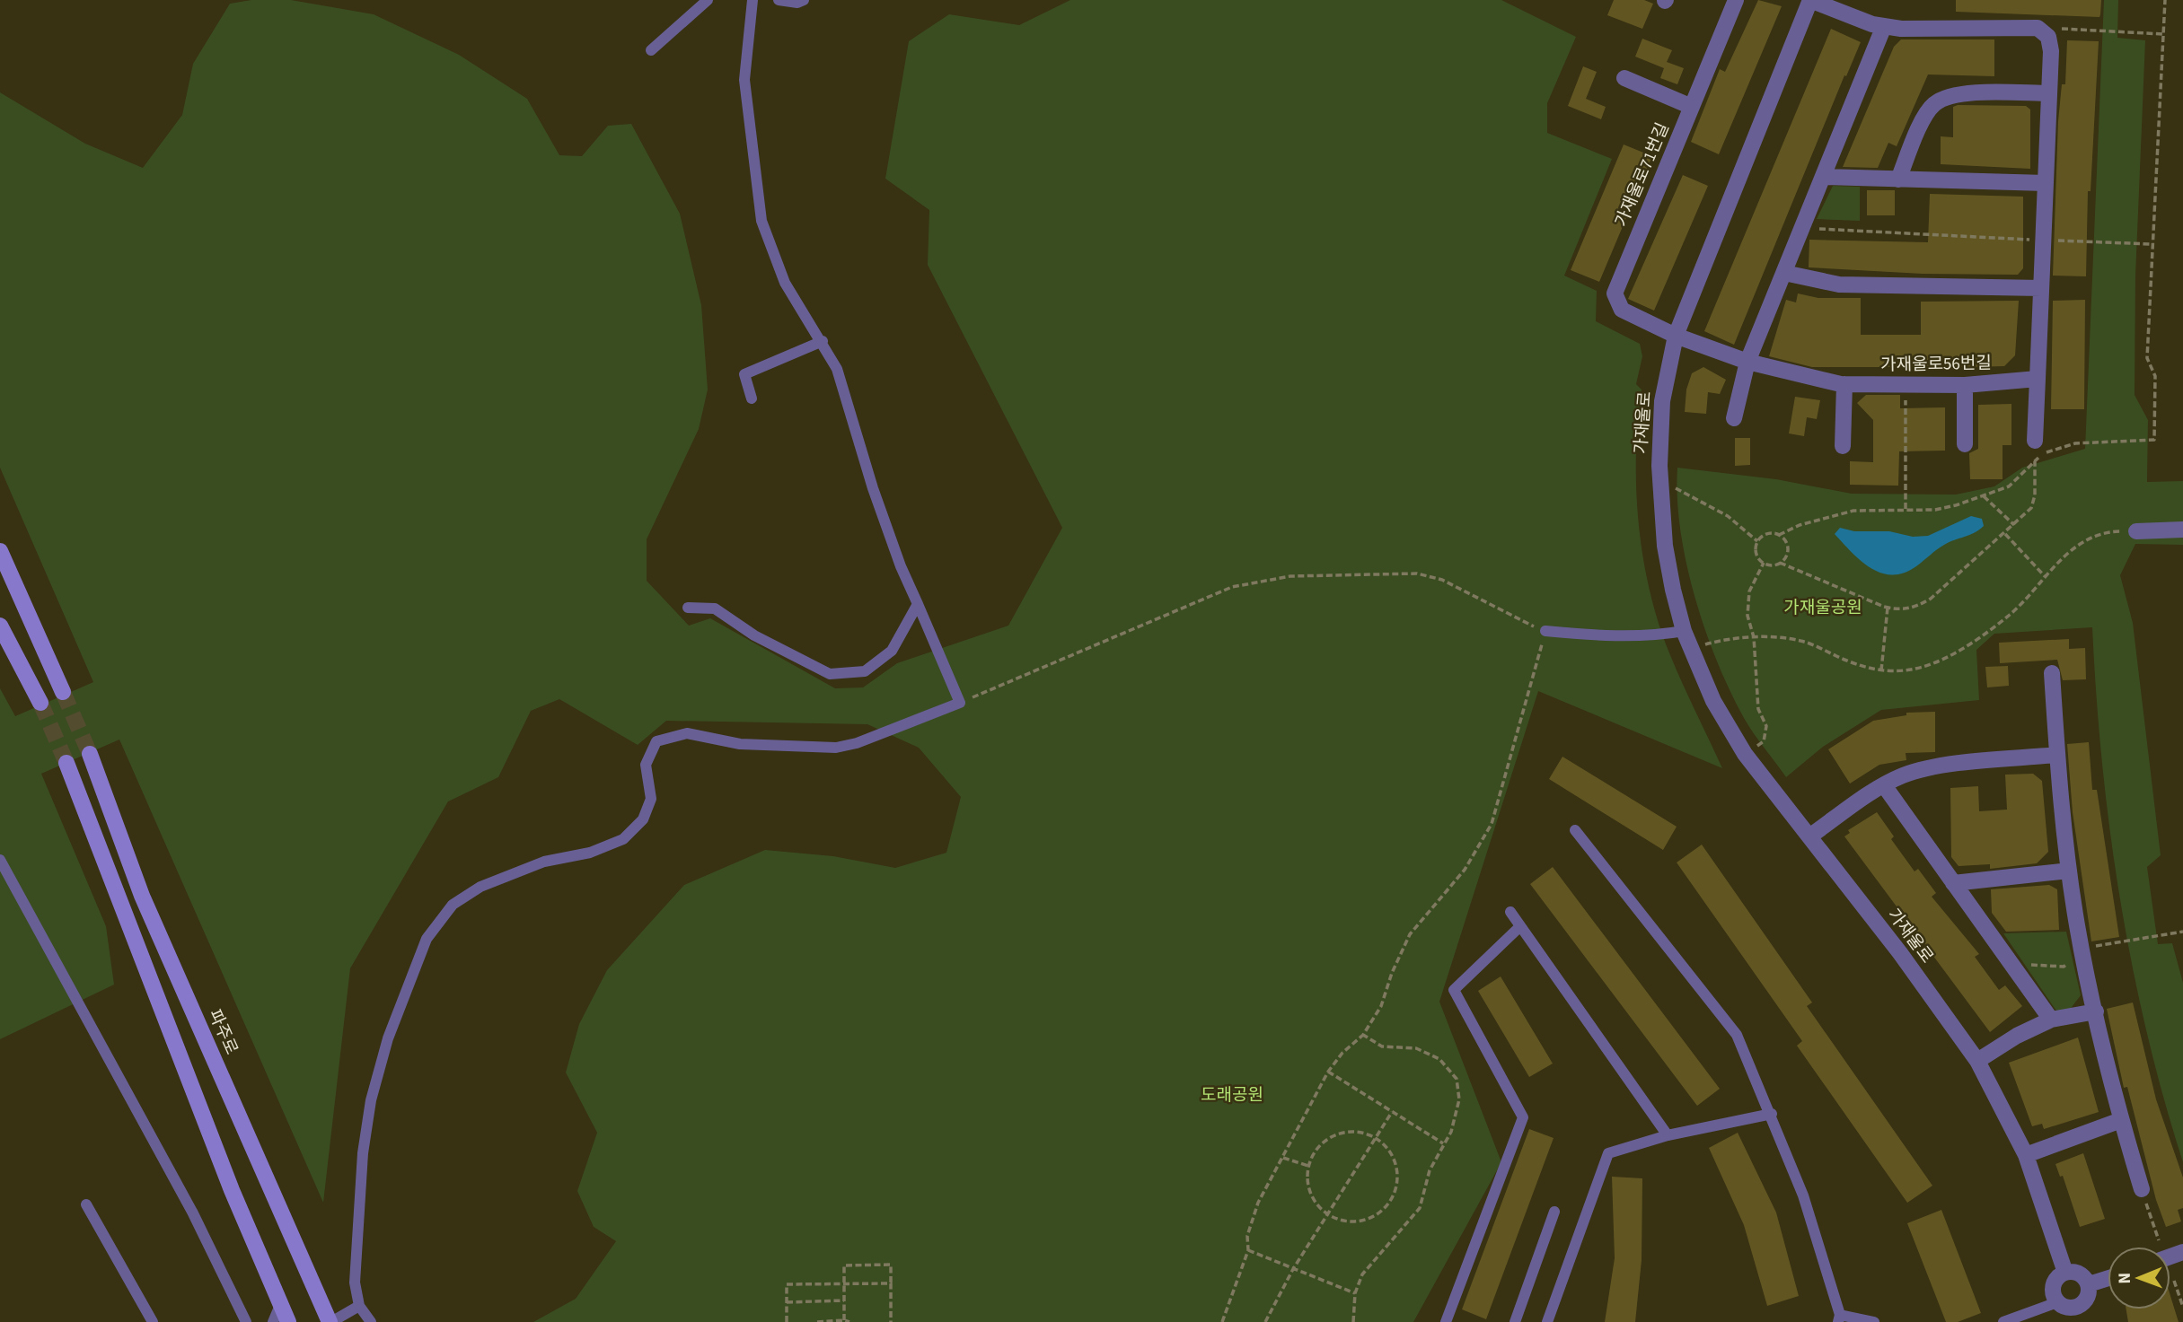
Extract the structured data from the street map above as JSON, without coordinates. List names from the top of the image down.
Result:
{
  "streets": {
    "main road": ["파주로"],
    "street": ["가재울로71번길", "가재울로56번길", "가재울로"]
  },
  "crossings": [
    ["가재울로71번길", "가재울로56번길"],
    ["가재울로71번길", "가재울로"],
    ["가재울로56번길", "가재울로"]
  ],
  "parks": ["가재울공원", "도래공원"],
  "north": "left"
}
